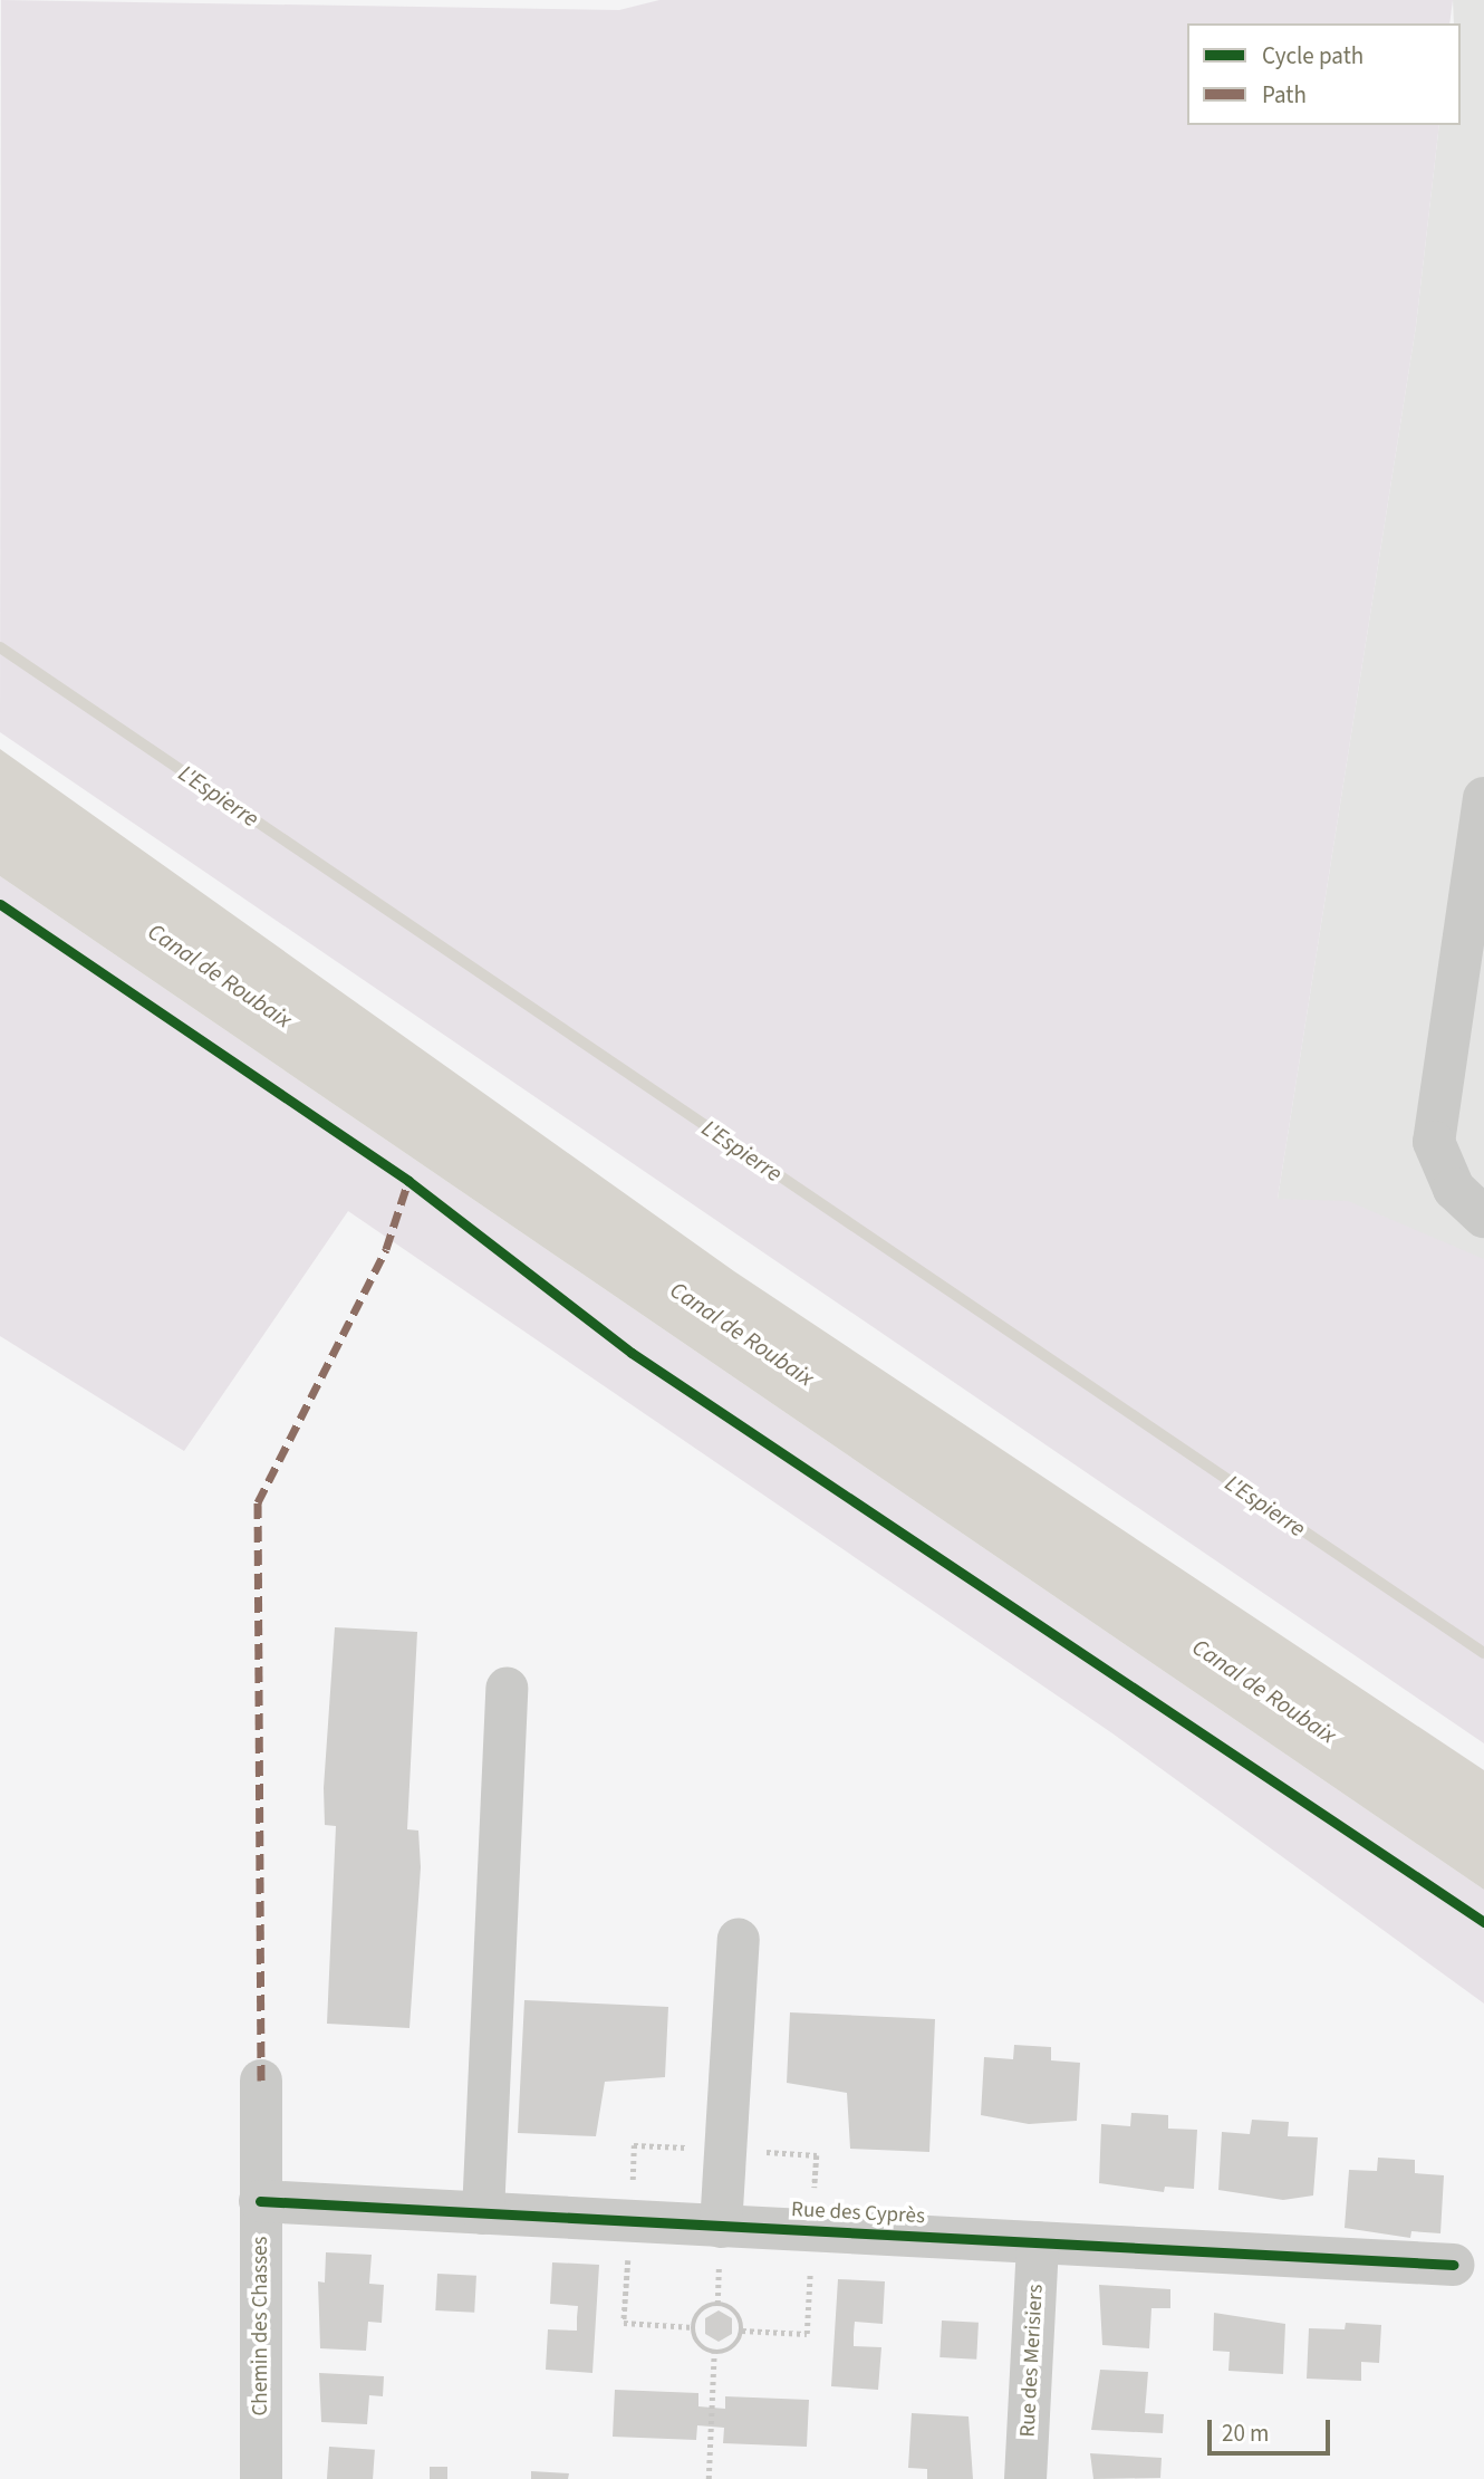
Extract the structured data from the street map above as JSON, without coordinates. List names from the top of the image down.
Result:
{
  "streets": {
    "street": ["Rue des Cyprès", "Chemin des Chasses", "Rue des Merisiers"]
  },
  "crossings": [
    ["Rue des Cyprès", "Chemin des Chasses"],
    ["Rue des Cyprès", "Rue des Merisiers"]
  ],
  "water": ["L'Espierre", "Canal de Roubaix"],
  "legend": ["Cycle path", "Path"],
  "scale_bar": "20 m"
}
